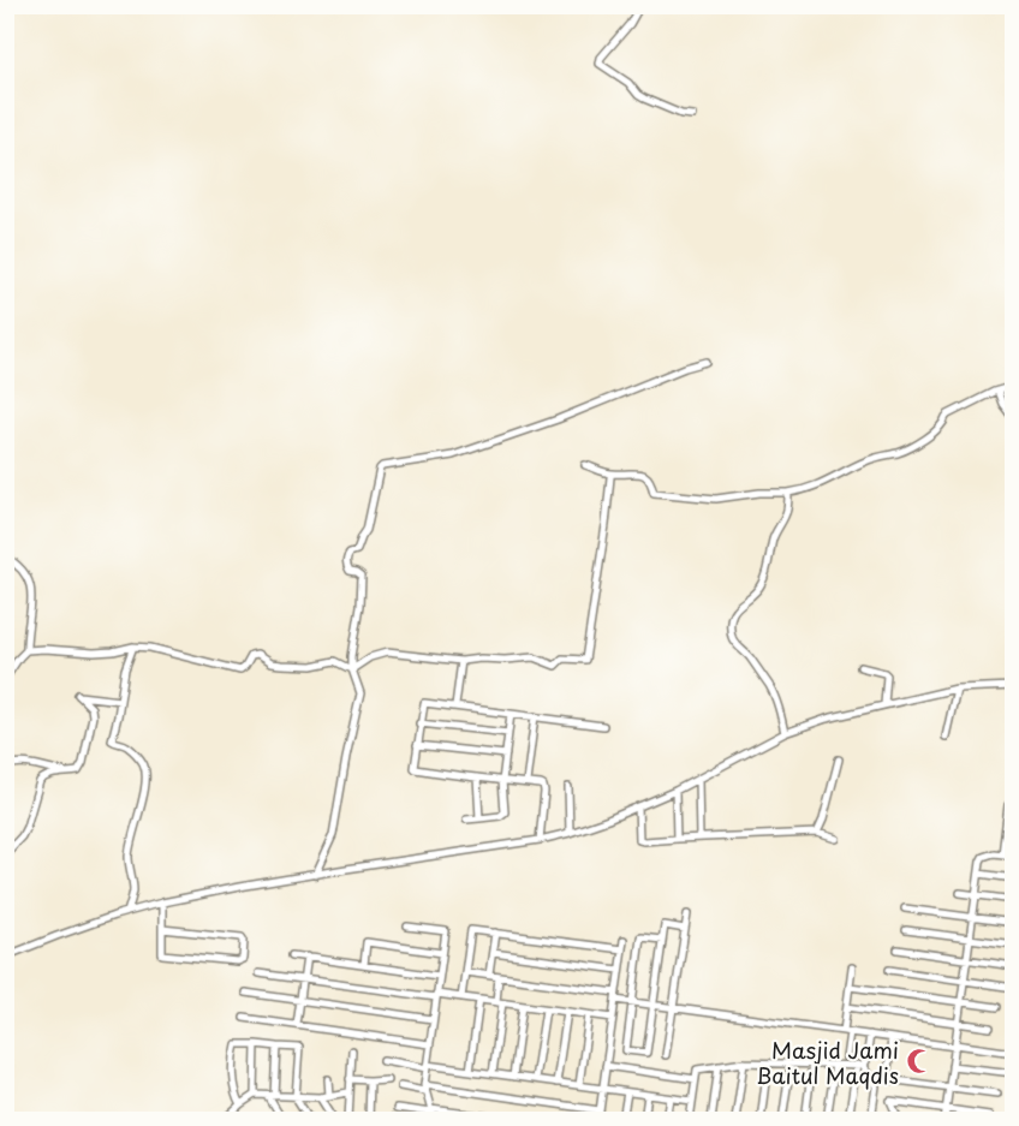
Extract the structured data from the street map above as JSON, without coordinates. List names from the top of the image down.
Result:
{
  "places": {
    "mosque": ["Masjid Jami Baitul Maqdis"]
  }
}
